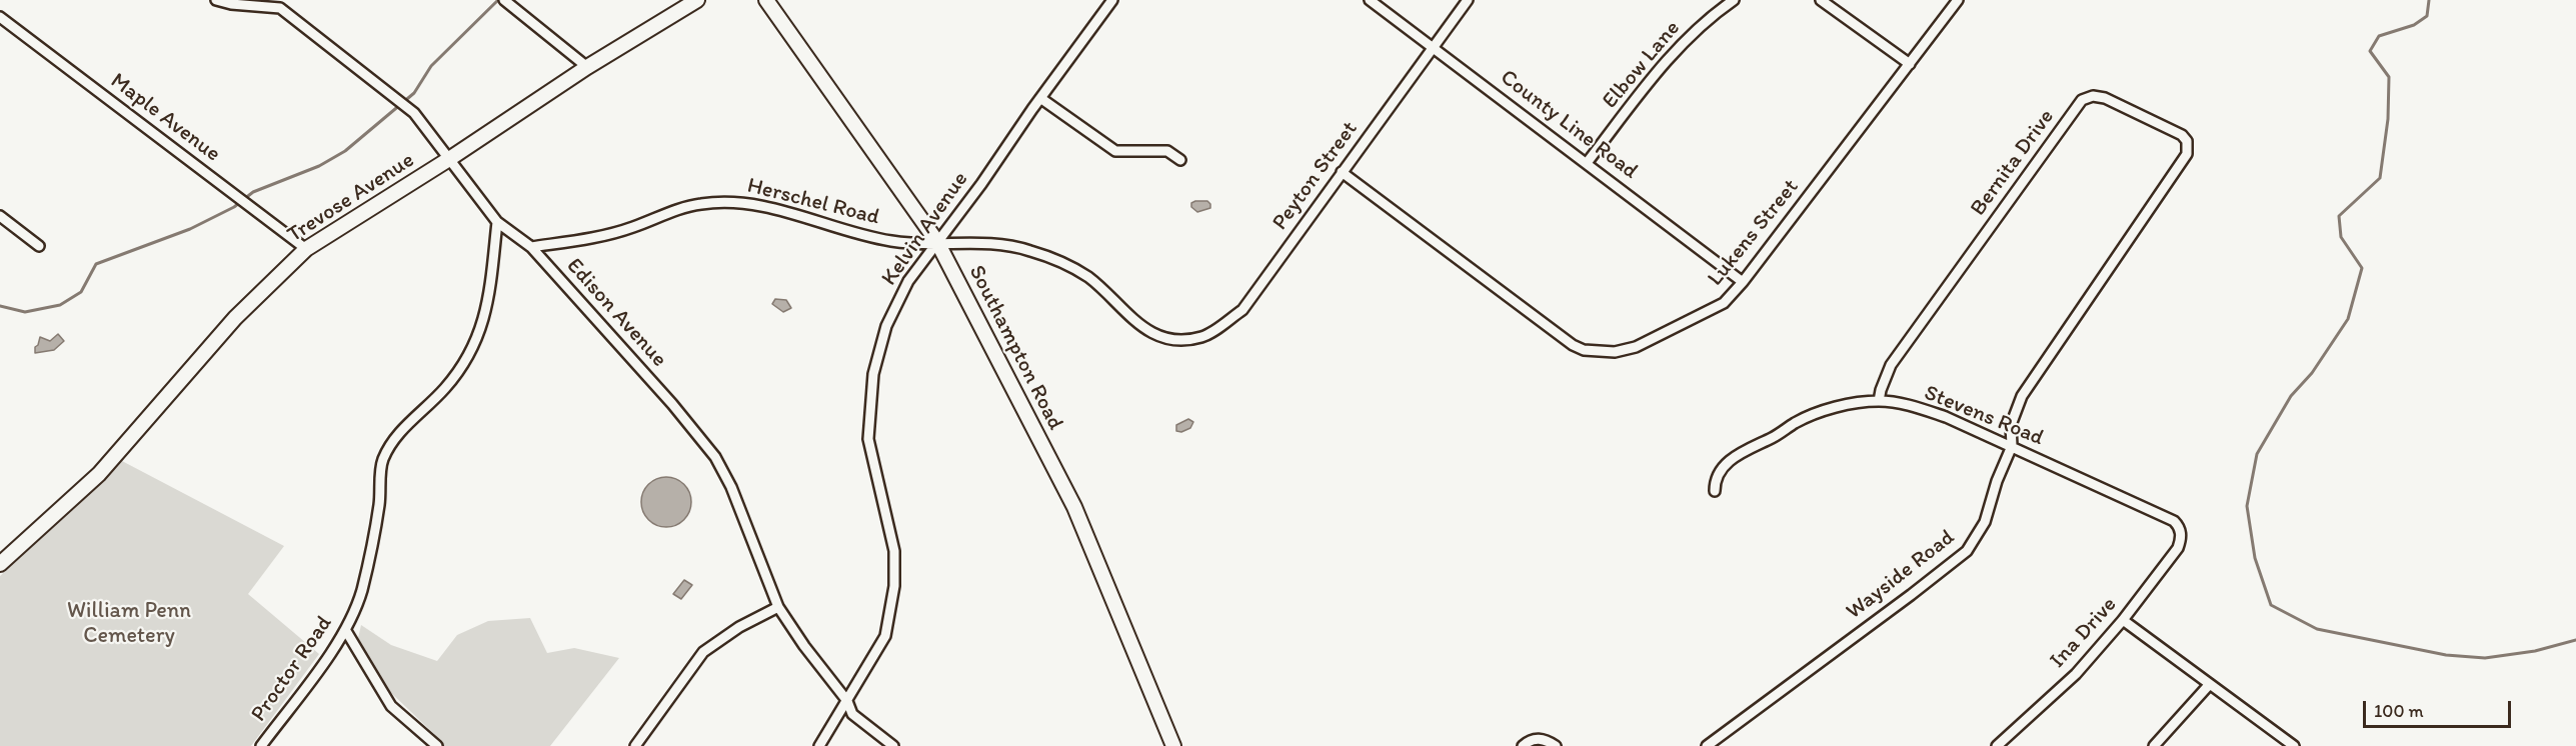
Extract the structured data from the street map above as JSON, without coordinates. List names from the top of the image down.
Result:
{
  "streets": {
    "street": [
      "Elbow Lane",
      "Maple Avenue",
      "County Line Road",
      "Bernita Drive",
      "Peyton Street",
      "Trevose Avenue",
      "Herschel Road",
      "Kelvin Avenue",
      "Lukens Street",
      "Edison Avenue",
      "Southampton Road",
      "Stevens Road",
      "Wayside Road",
      "Ina Drive",
      "Proctor Road"
    ]
  },
  "crossings": [
    ["Elbow Lane", "County Line Road"],
    ["Maple Avenue", "Trevose Avenue"],
    ["County Line Road", "Peyton Street"],
    ["County Line Road", "Lukens Street"],
    ["Bernita Drive", "Stevens Road"],
    ["Bernita Drive", "Wayside Road"],
    ["Peyton Street", "Herschel Road"],
    ["Peyton Street", "Lukens Street"],
    ["Trevose Avenue", "Edison Avenue"],
    ["Herschel Road", "Kelvin Avenue"],
    ["Herschel Road", "Edison Avenue"],
    ["Herschel Road", "Southampton Road"],
    ["Kelvin Avenue", "Edison Avenue"],
    ["Kelvin Avenue", "Southampton Road"],
    ["Edison Avenue", "Proctor Road"],
    ["Stevens Road", "Wayside Road"],
    ["Stevens Road", "Ina Drive"]
  ],
  "parks": ["William Penn Cemetery"],
  "scale_bar": "100 m"
}
